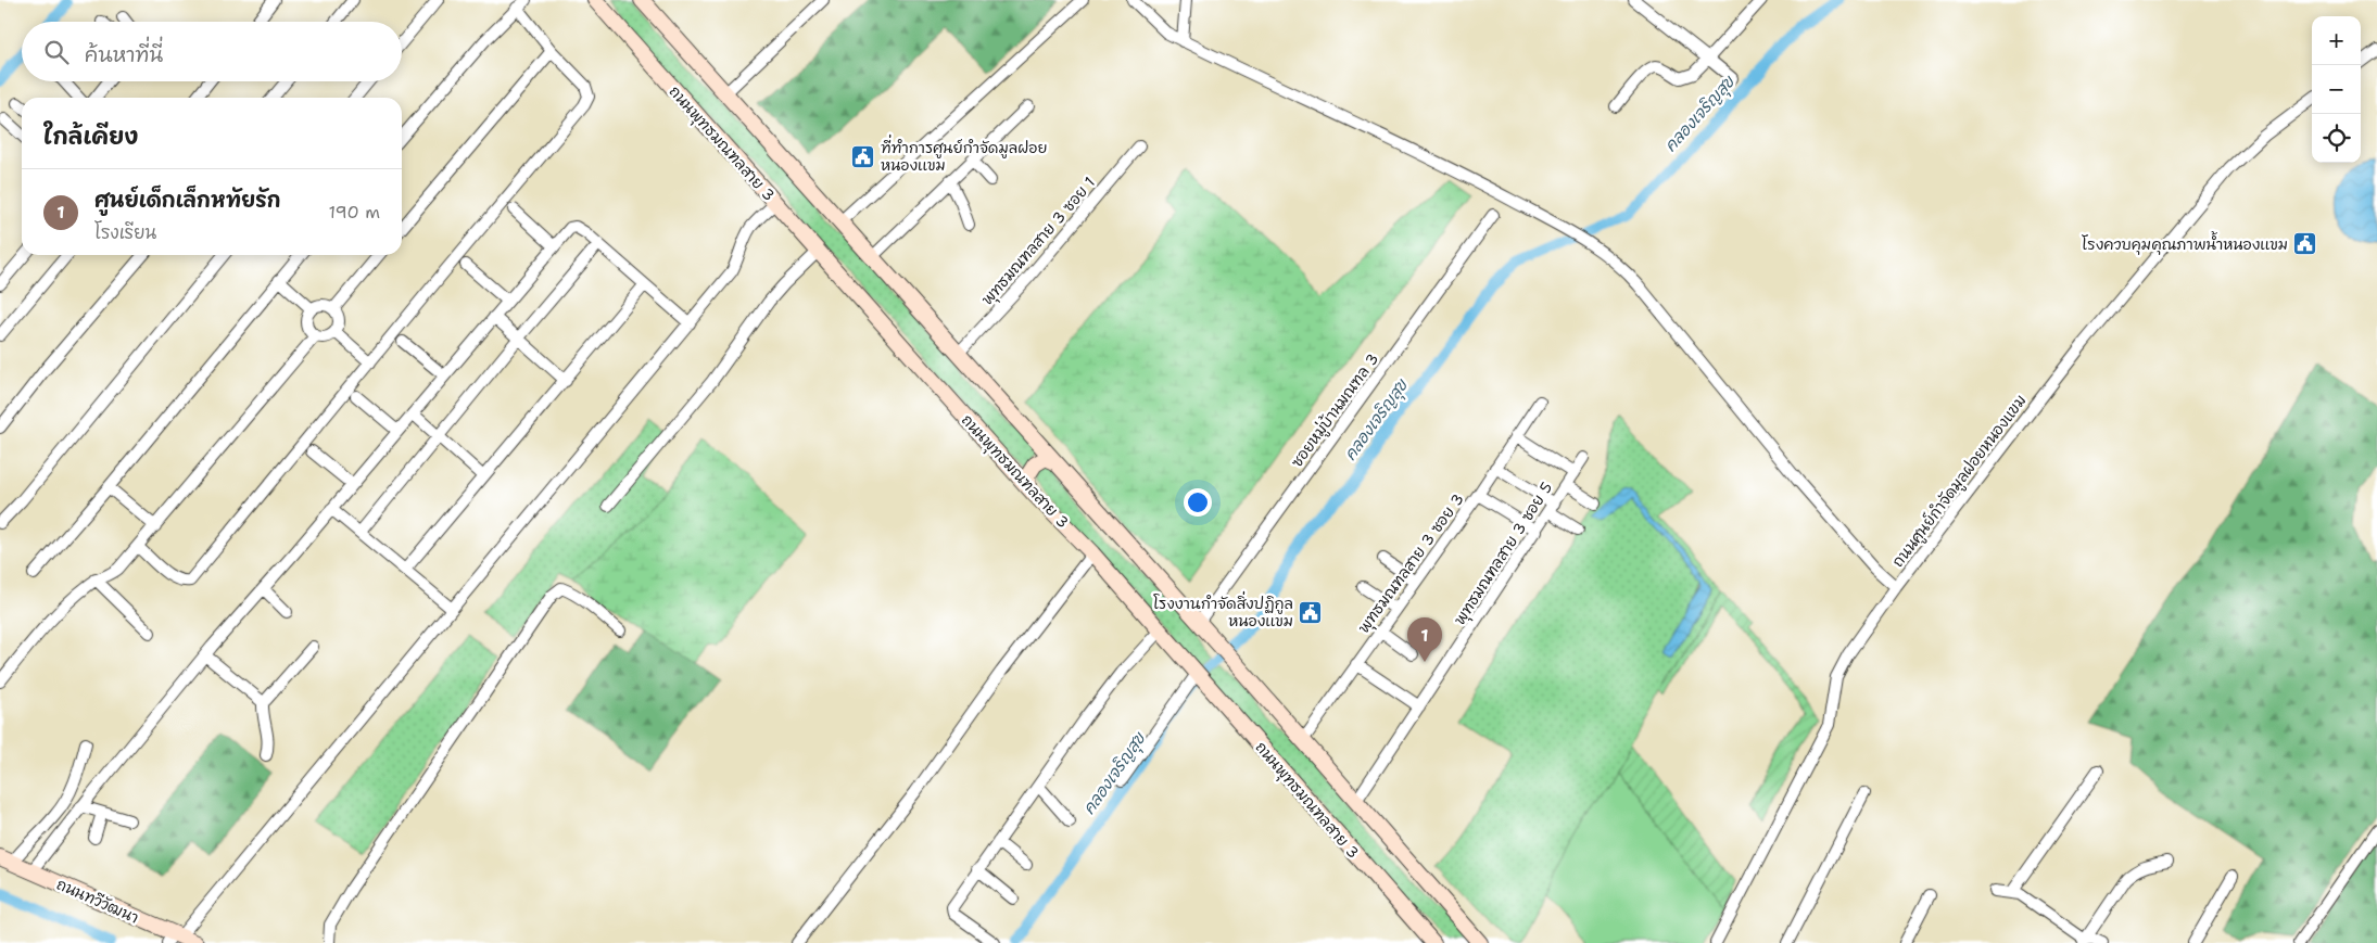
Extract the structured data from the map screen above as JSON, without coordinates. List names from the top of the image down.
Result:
{
  "streets": {
    "main road": ["ถนนพุทธมณฑลสาย 3", "ถนนทวีวัฒนา"],
    "street": [
      "พุทธมณฑลสาย 3 ซอย 1",
      "ซอยหมู่บ้านมณฑล 3",
      "ถนนศูนย์กำจัดมูลฝอยหนองแขม",
      "พุทธมณฑลสาย 3 ซอย 5",
      "พุทธมณฑลสาย 3 ซอย 3"
    ]
  },
  "water": ["คลองเจริญสุข"],
  "places": {
    "public building": ["ที่ทำการศูนย์กำจัดมูลฝอย หนองแขม", "โรงควบคุมคุณภาพน้ำหนองแขม", "โรงงานกำจัดสิ่งปฏิกูล หนองแขม"]
  },
  "page": {
    "map_buttons": ["+", "−"],
    "search": "ค้นหาที่นี่",
    "heading": "ใกล้เคียง",
    "list": [
      {
        "mark": "1",
        "name": "ศูนย์เด็กเล็กหทัยรัก",
        "note": "โรงเรียน",
        "value": "190 m"
      }
    ],
    "pins": "1"
  }
}
